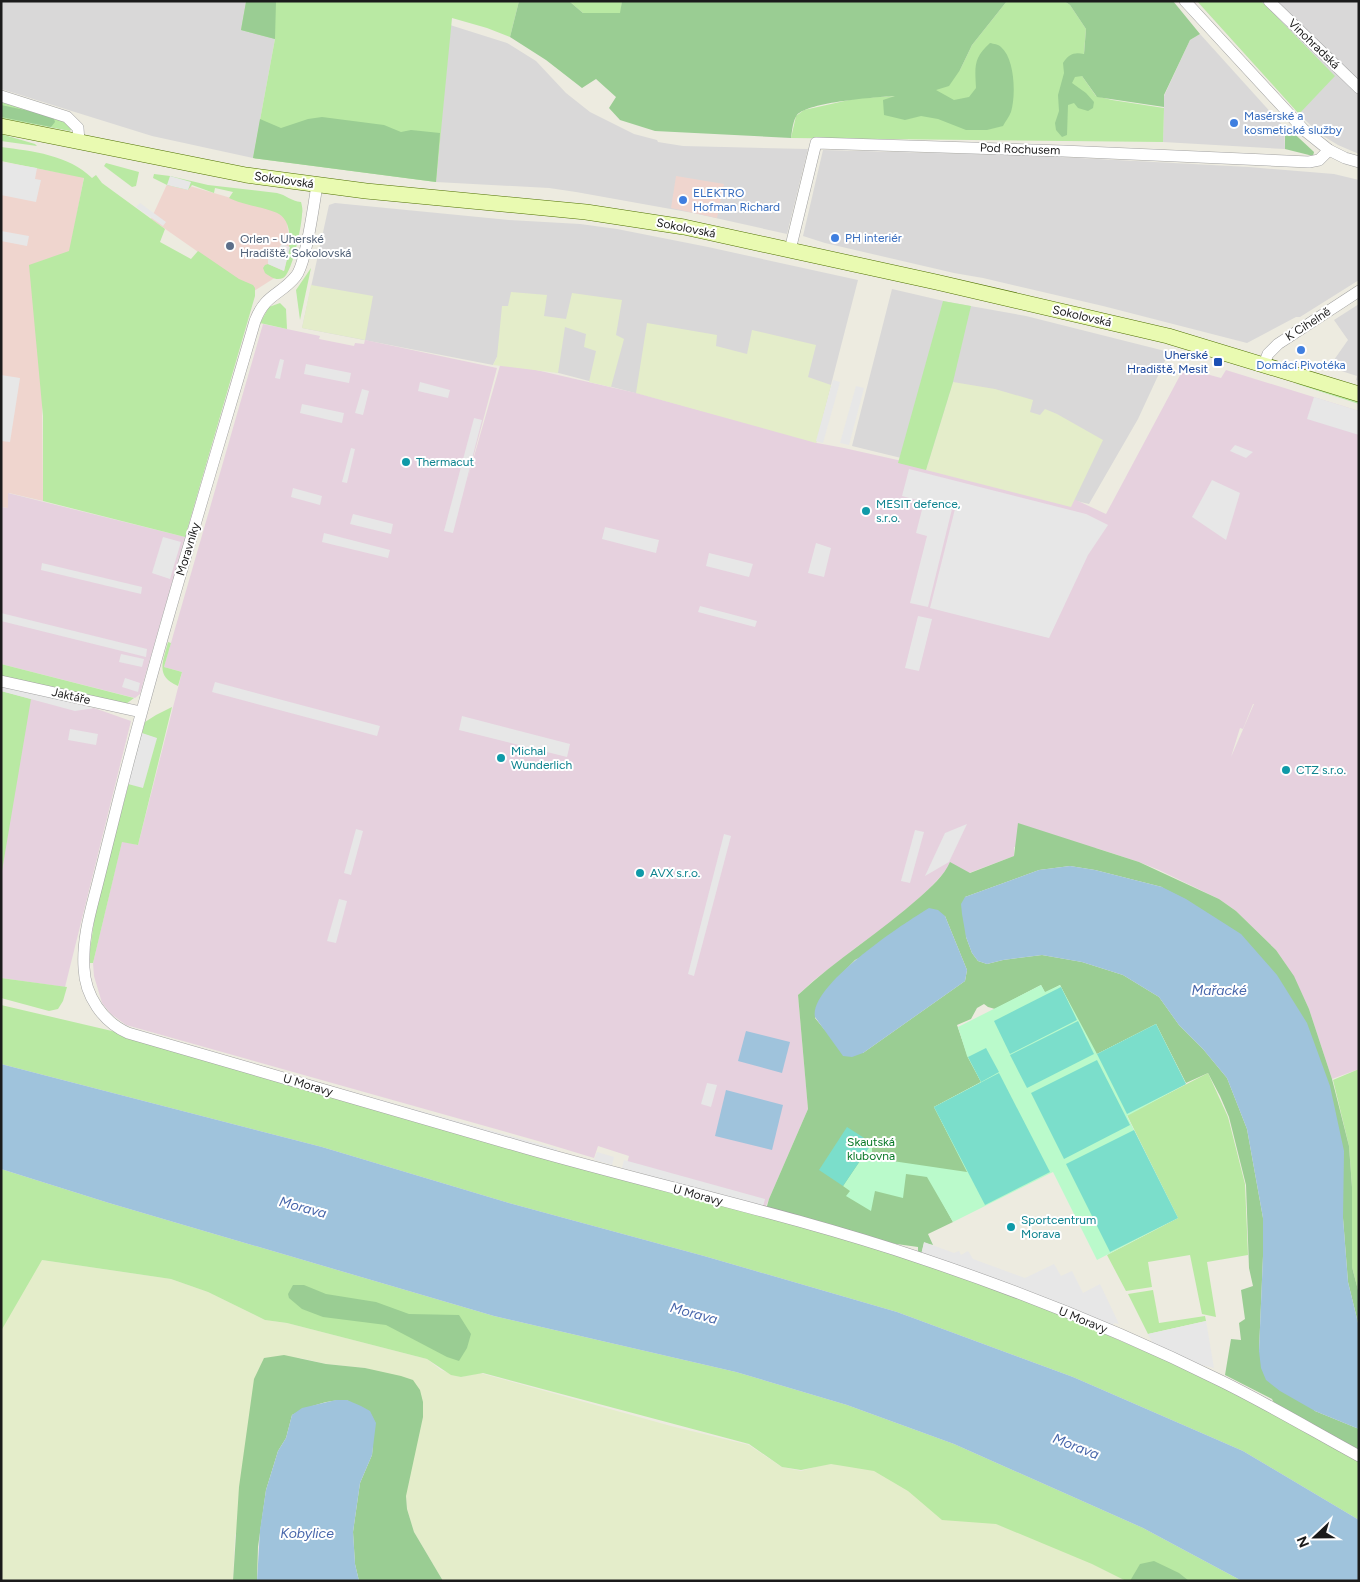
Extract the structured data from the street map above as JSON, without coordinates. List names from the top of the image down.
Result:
{
  "streets": {
    "main road": ["Sokolovská"],
    "street": [
      "Vinohradská",
      "Pod Rochusem",
      "K Cihelně",
      "Moravníky",
      "Jaktáře",
      "U Moravy"
    ]
  },
  "crossings": [
    ["Pod Rochusem", "Sokolovská"],
    ["Sokolovská", "K Cihelně"],
    ["Sokolovská", "Moravníky"],
    ["Moravníky", "Jaktáře"],
    ["Moravníky", "U Moravy"]
  ],
  "water": ["Mařacké", "Morava", "Kobylice"],
  "parks": ["Skautská klubovna"],
  "places": {
    "other": [
      "Masérské a kosmetické služby",
      "ELEKTRO Hofman Richard",
      "PH interiér",
      "Orlen - Uherské Hradiště, Sokolovská",
      "Domácí Pivotéka",
      "Thermacut",
      "MESIT defence, s.r.o.",
      "Michal Wunderlich",
      "CTZ s.r.o.",
      "AVX s.r.o.",
      "Sportcentrum Morava"
    ],
    "transit": ["Uherské Hradiště, Mesit"]
  },
  "north": "left"
}
